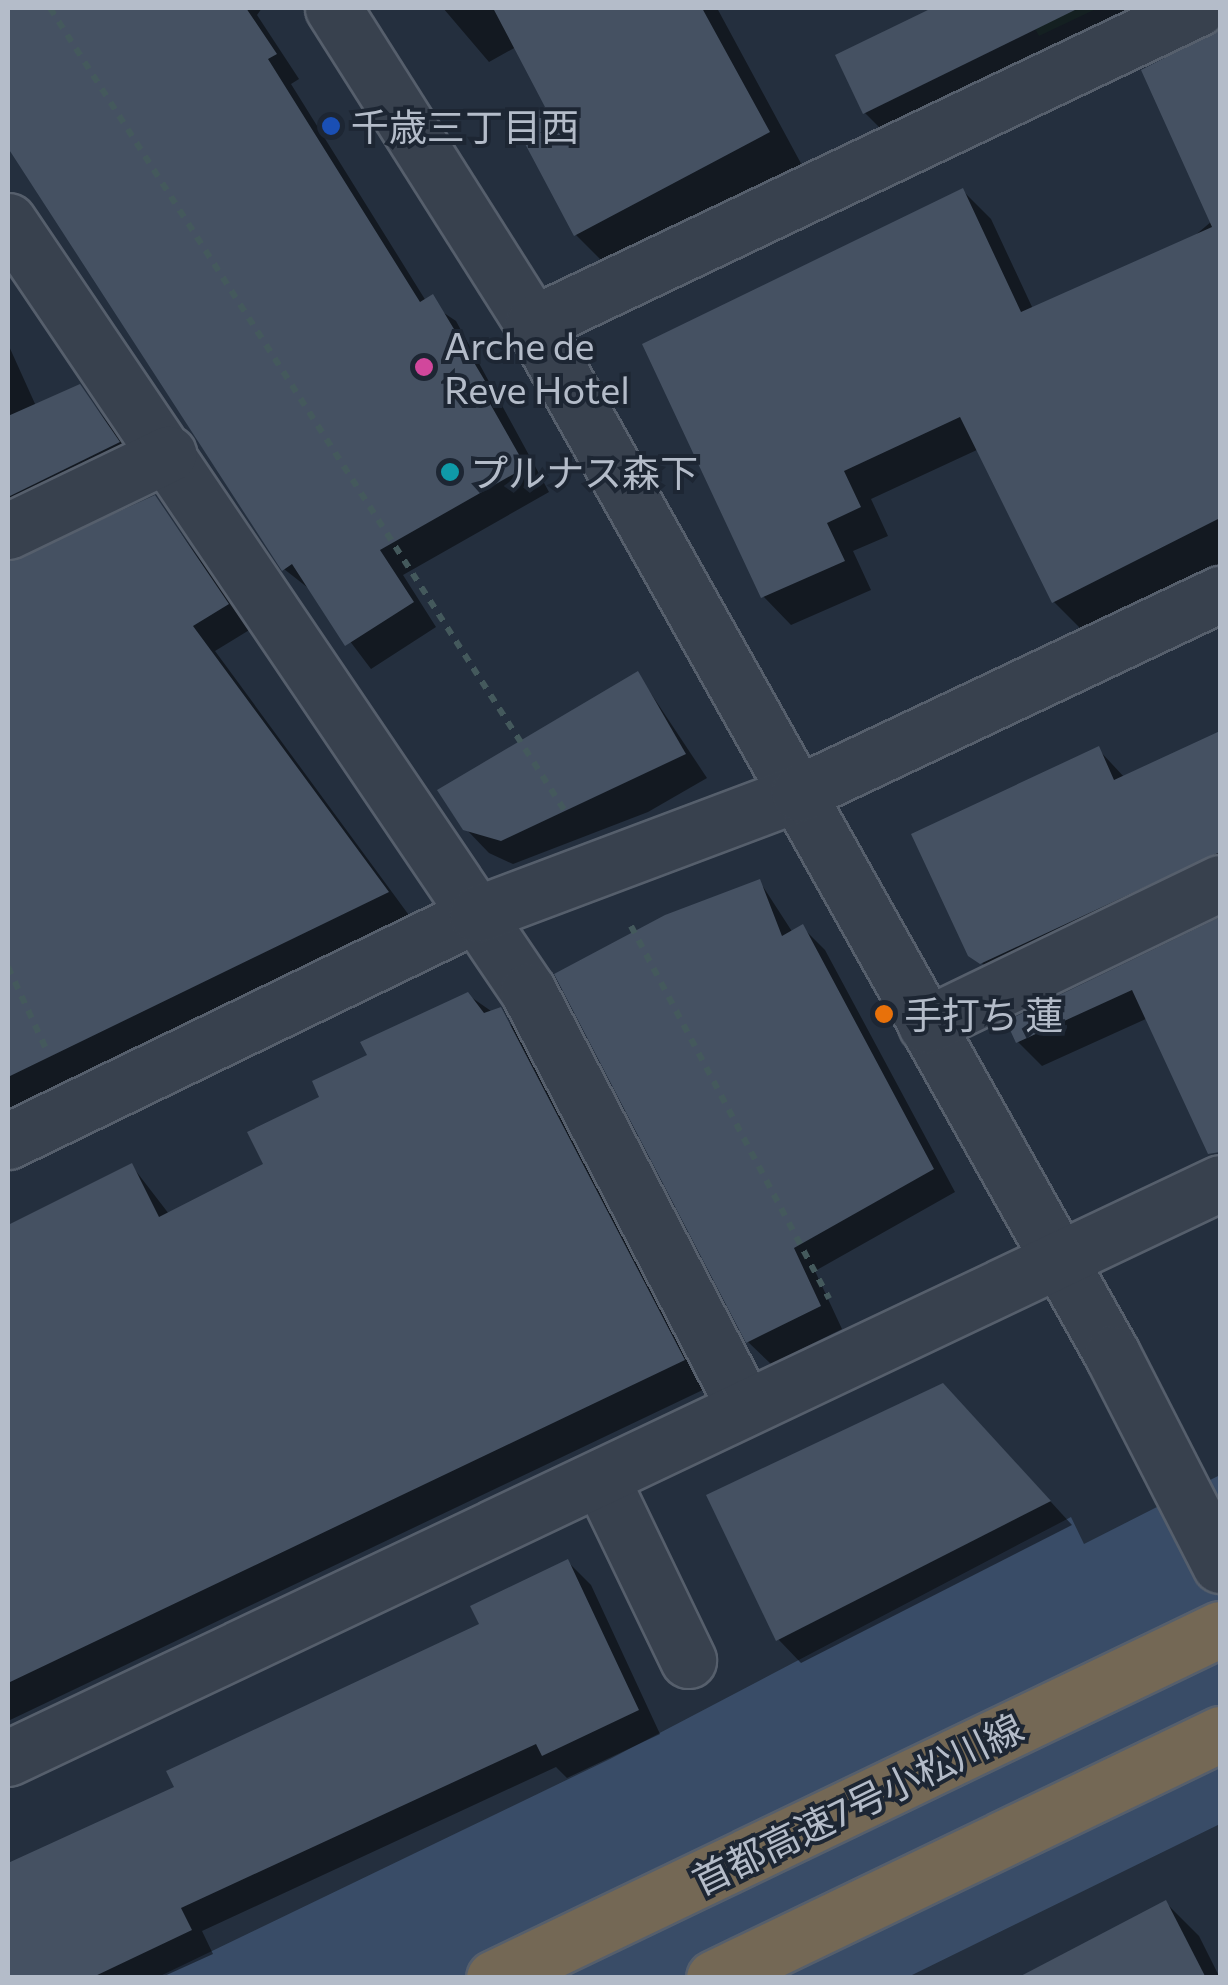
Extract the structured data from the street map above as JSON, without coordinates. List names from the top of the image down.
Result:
{
  "streets": {
    "highway": ["首都高速7号小松川線"]
  },
  "places": [
    "千歳三丁目西",
    "Arche de Reve Hotel",
    "プルナス森下",
    "手打ち 蓮"
  ]
}
